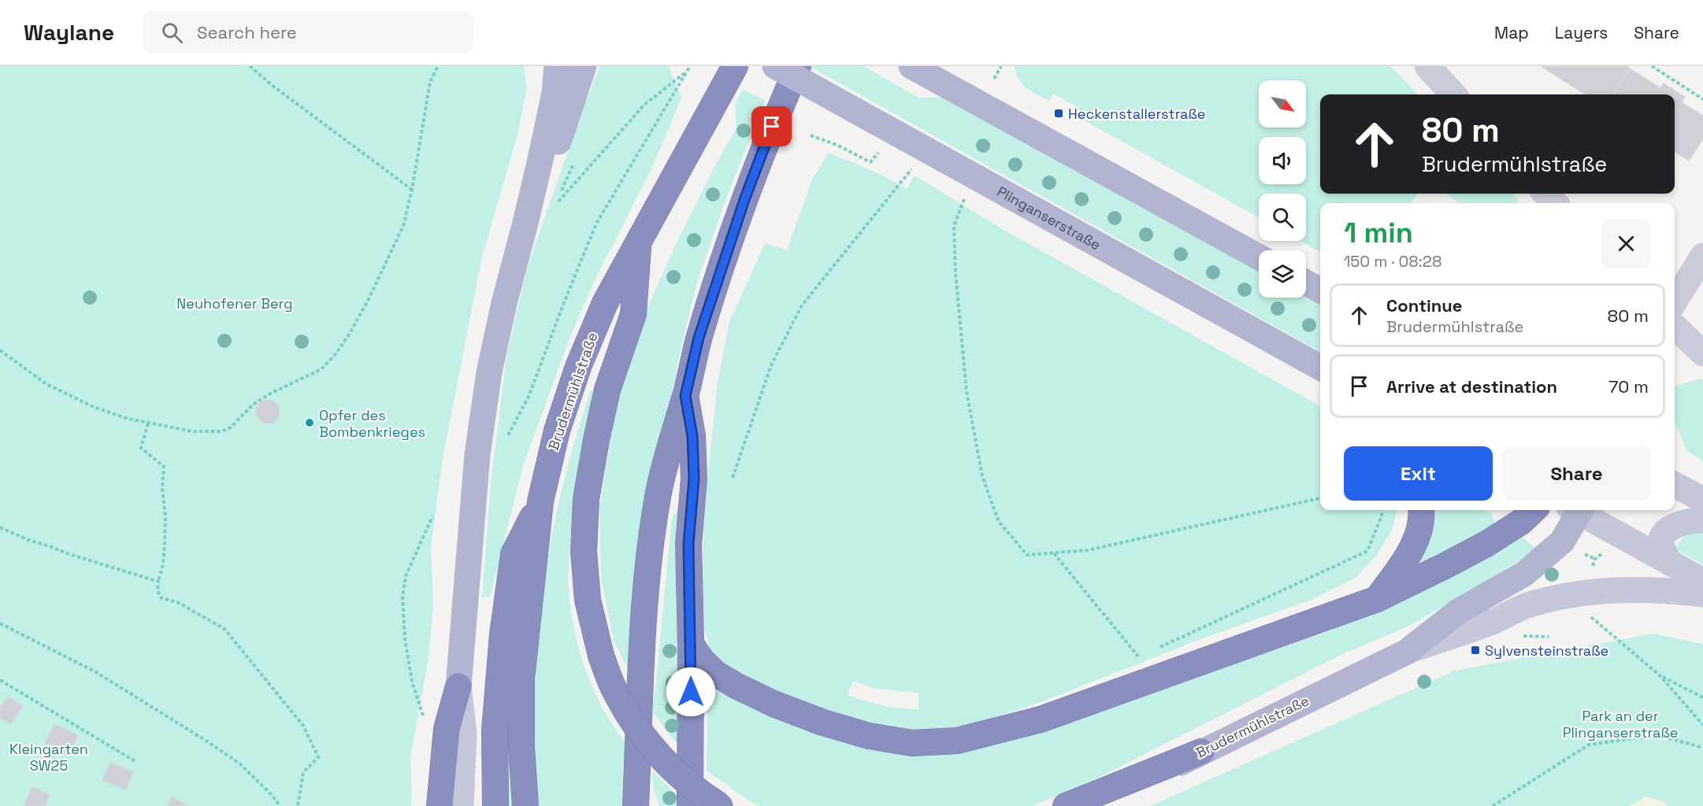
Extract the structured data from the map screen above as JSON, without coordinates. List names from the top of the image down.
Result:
{
  "streets": {
    "highway": ["Brudermühlstraße"],
    "main road": ["Plinganserstraße"]
  },
  "parks": ["Neuhofener Berg", "Park an der Plinganserstraße", "Kleingarten SW25"],
  "places": {
    "transit": ["Heckenstallerstraße", "Sylvensteinstraße"],
    "other": ["Opfer des Bombenkrieges"]
  },
  "north": "bottom right",
  "page": {
    "header": "Waylane",
    "search": "Search here",
    "nav": ["Map", "Layers", "Share"],
    "turn": ["80 m", "Brudermühlstraße"],
    "heading": ["1 min", "150 m · 08:28"],
    "list": [
      {
        "name": "Continue",
        "note": "Brudermühlstraße",
        "value": "80 m"
      },
      {
        "name": "Arrive at destination",
        "value": "70 m"
      }
    ],
    "buttons": ["Exit", "Share"]
  }
}
